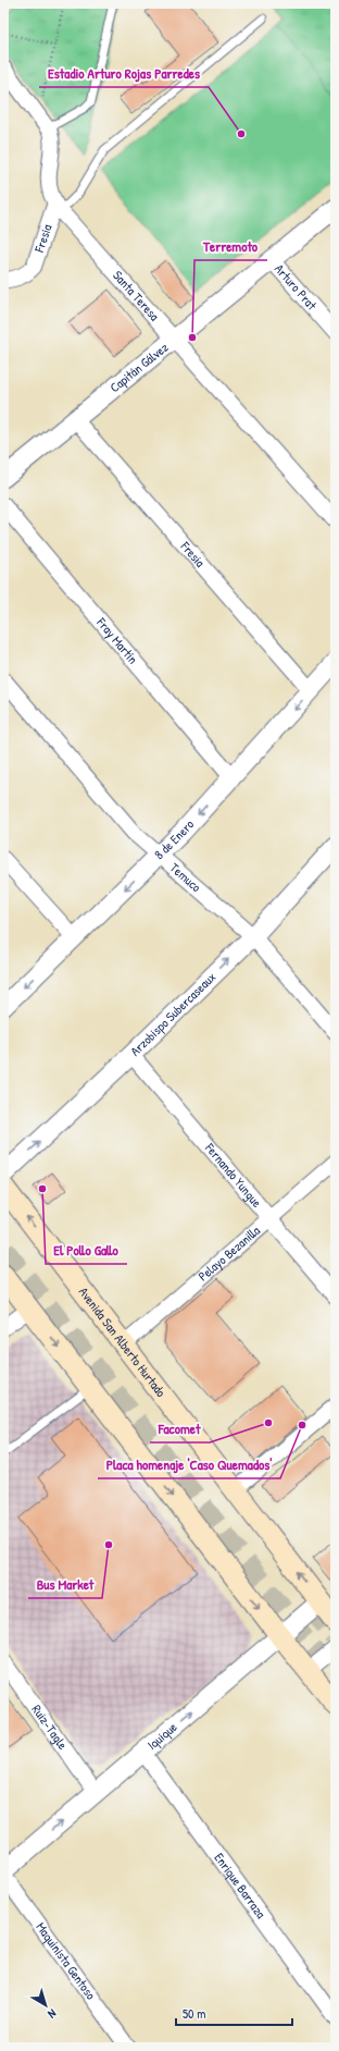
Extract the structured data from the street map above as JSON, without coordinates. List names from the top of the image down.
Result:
{
  "streets": {
    "main road": ["Avenida San Alberto Hurtado"],
    "street": [
      "Fresia",
      "Arturo Prat",
      "Santa Teresa",
      "Capitán Gálvez",
      "Fray Martín",
      "8 de Enero",
      "Temuco",
      "Arzobispo Subercaseaux",
      "Fernando Yungue",
      "Pelayo Bezanilla",
      "Ruiz-Tagle",
      "Iquique",
      "Enrique Barraza",
      "Maquinista Gentoso"
    ]
  },
  "crossings": [
    ["Fresia", "Santa Teresa"],
    ["Fresia", "Capitán Gálvez"],
    ["Fresia", "8 de Enero"],
    ["Arturo Prat", "Capitán Gálvez"],
    ["Santa Teresa", "Capitán Gálvez"],
    ["Fray Martín", "8 de Enero"],
    ["8 de Enero", "Temuco"],
    ["Temuco", "Arzobispo Subercaseaux"],
    ["Arzobispo Subercaseaux", "Fernando Yungue"],
    ["Fernando Yungue", "Pelayo Bezanilla"],
    ["Pelayo Bezanilla", "Avenida San Alberto Hurtado"],
    ["Avenida San Alberto Hurtado", "Iquique"],
    ["Ruiz-Tagle", "Iquique"],
    ["Iquique", "Enrique Barraza"]
  ],
  "one_way": ["8 de Enero", "Arzobispo Subercaseaux", "Iquique"],
  "places": [
    "Estadio Arturo Rojas Parredes",
    "Terremoto",
    "El Pollo Gallo",
    "Facomet",
    "Placa homenaje 'Caso Quemados'",
    "Bus Market"
  ],
  "scale_bar": "50 m",
  "north": "bottom right"
}
